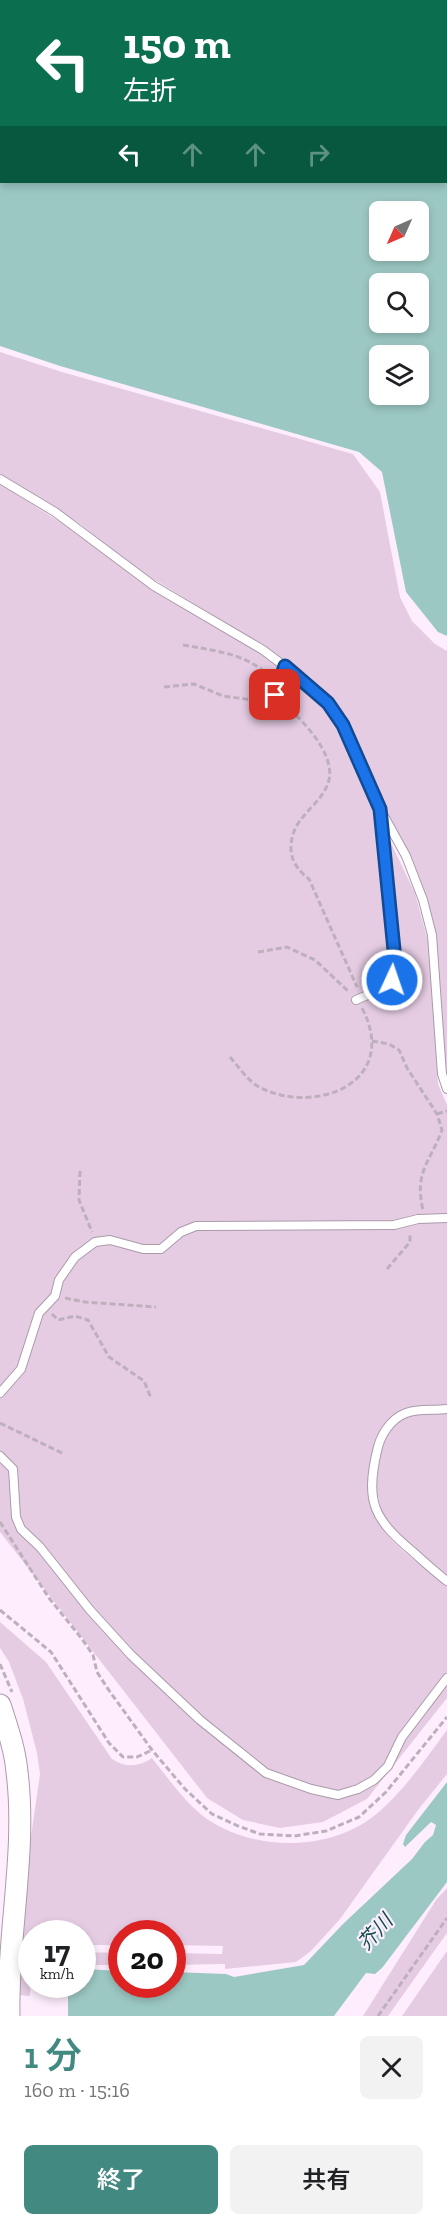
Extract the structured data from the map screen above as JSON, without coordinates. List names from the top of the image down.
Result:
{
  "water": ["芥川"],
  "north": "bottom left",
  "page": {
    "turn": ["150 m", "左折"],
    "speed": "17 km/h",
    "limit": "20",
    "heading": ["1 分", "160 m · 15:16"],
    "buttons": ["終了", "共有"]
  }
}
